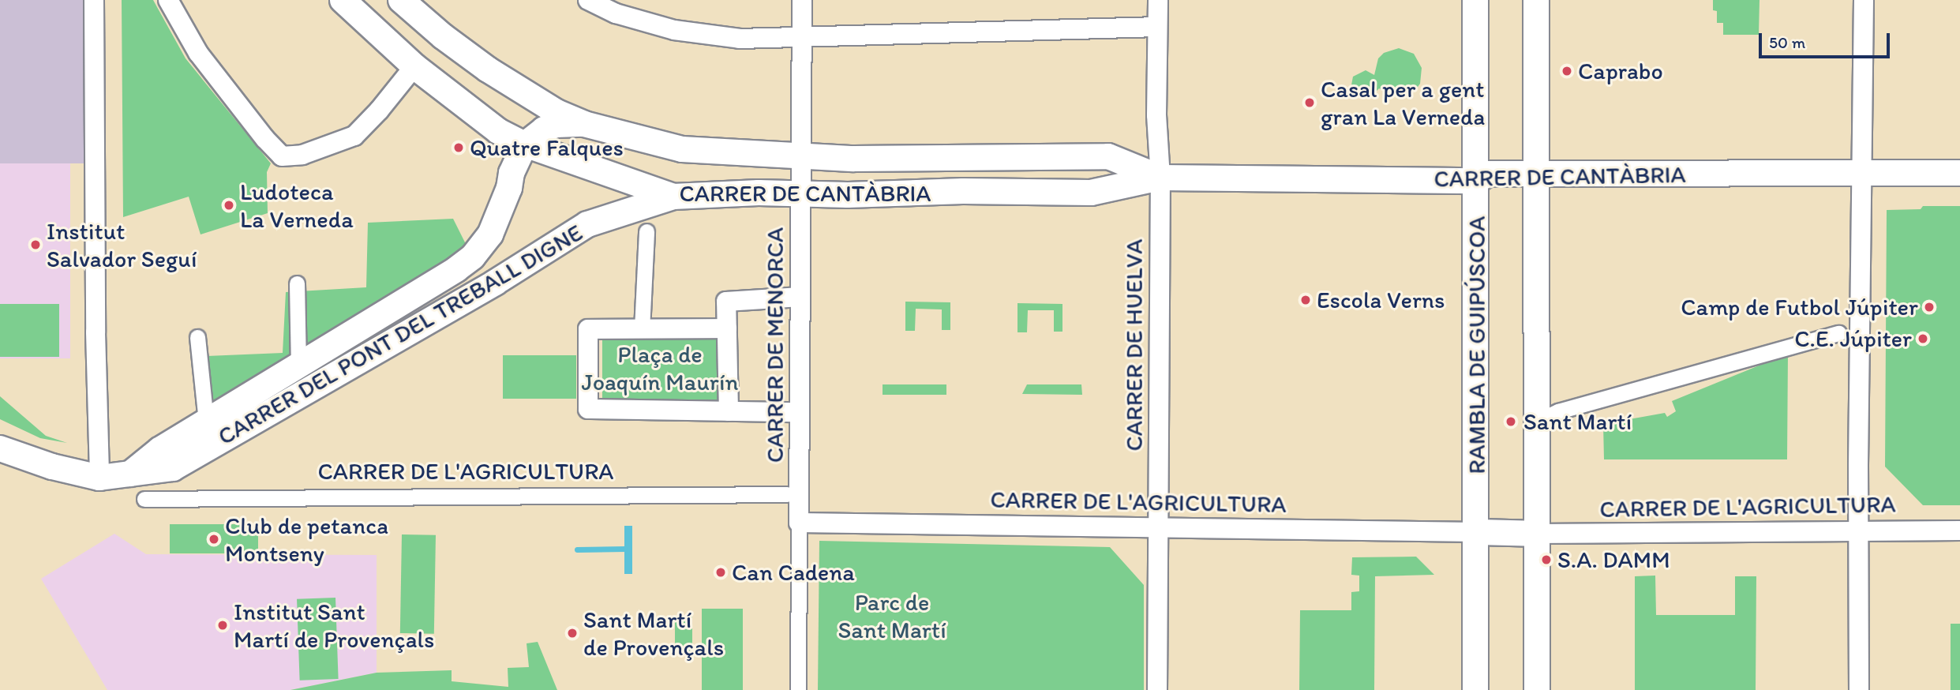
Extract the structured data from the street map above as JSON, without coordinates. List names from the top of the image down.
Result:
{
  "streets": {
    "street": [
      "CARRER DE CANTÀBRIA",
      "CARRER DEL PONT DEL TREBALL DIGNE",
      "CARRER DE MENORCA",
      "CARRER DE HUELVA",
      "RAMBLA DE GUIPÚSCOA",
      "CARRER DE L'AGRICULTURA"
    ]
  },
  "crossings": [
    ["CARRER DE CANTÀBRIA", "CARRER DEL PONT DEL TREBALL DIGNE"],
    ["CARRER DE CANTÀBRIA", "CARRER DE MENORCA"],
    ["CARRER DE CANTÀBRIA", "CARRER DE HUELVA"],
    ["CARRER DE CANTÀBRIA", "RAMBLA DE GUIPÚSCOA"],
    ["CARRER DE MENORCA", "CARRER DE L'AGRICULTURA"],
    ["CARRER DE HUELVA", "CARRER DE L'AGRICULTURA"],
    ["RAMBLA DE GUIPÚSCOA", "CARRER DE L'AGRICULTURA"]
  ],
  "parks": ["Plaça de Joaquín Maurín", "Parc de Sant Martí"],
  "places": [
    "Caprabo",
    "Casal per a gent gran La Verneda",
    "Quatre Falques",
    "Ludoteca La Verneda",
    "Institut Salvador Seguí",
    "Escola Verns",
    "Camp de Futbol Júpiter",
    "C.E. Júpiter",
    "Sant Martí",
    "Club de petanca Montseny",
    "S.A. DAMM",
    "Can Cadena",
    "Institut Sant Martí de Provençals",
    "Sant Martí de Provençals"
  ],
  "scale_bar": "50 m"
}
